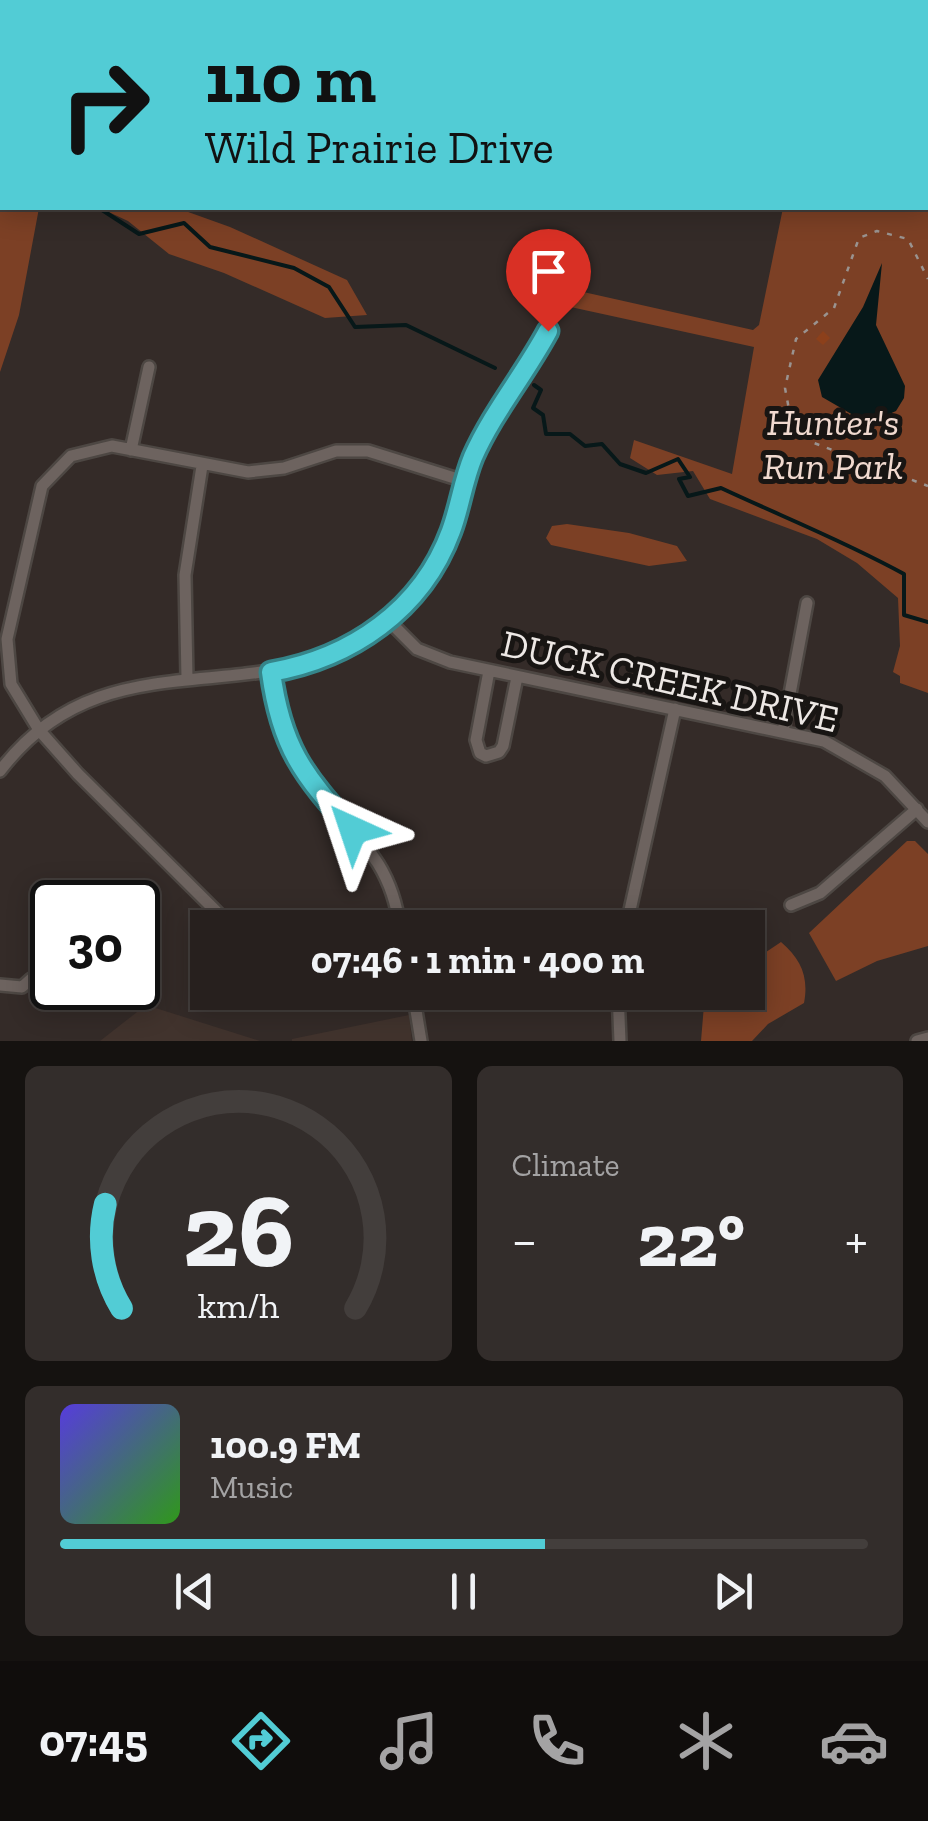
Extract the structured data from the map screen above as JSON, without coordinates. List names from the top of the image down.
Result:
{
  "streets": {
    "street": ["DUCK CREEK DRIVE"]
  },
  "parks": ["Hunter's Run Park"],
  "page": {
    "turn": ["110 m", "Wild Prairie Drive"],
    "limit": "30",
    "trip": "07:46 · 1 min · 400 m",
    "tile": "Climate",
    "heat": ["−", "22°", "+"],
    "song": ["100.9 FM", "Music"],
    "tabs": "07:45",
    "gauge": ["26", "km/h"]
  }
}
